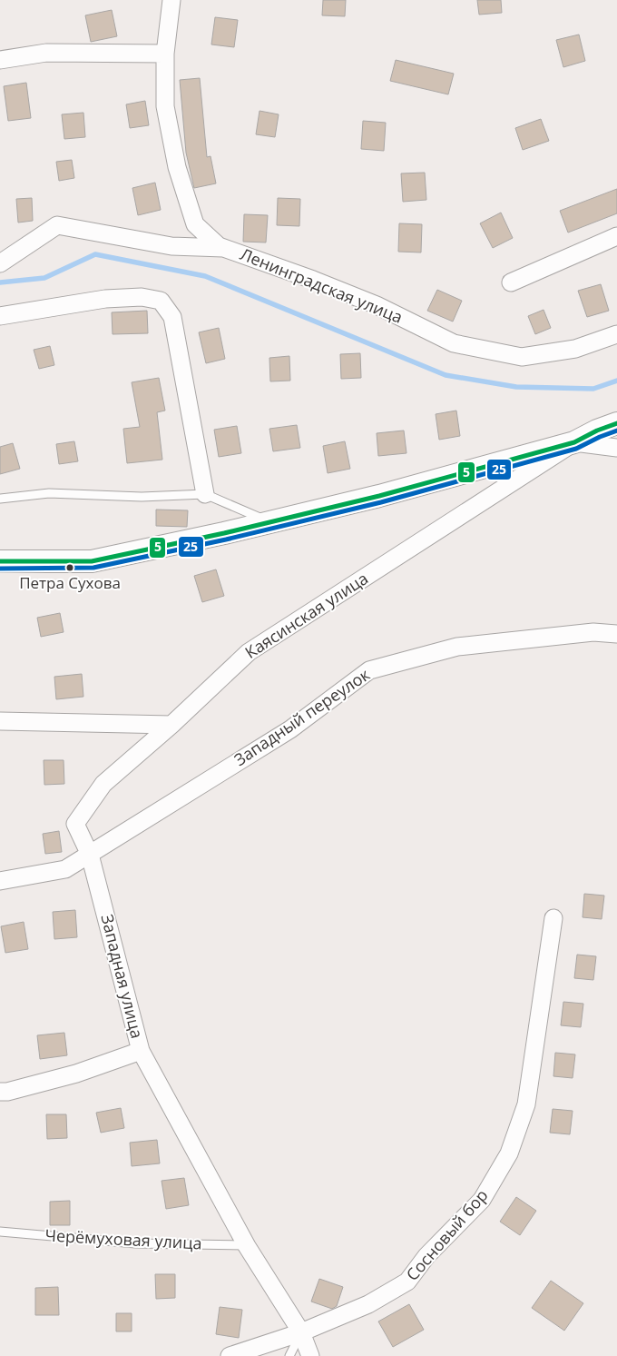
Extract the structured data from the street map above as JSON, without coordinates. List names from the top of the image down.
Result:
{
  "streets": {
    "street": [
      "Ленинградская улица",
      "Каясинская улица",
      "Западный переулок",
      "Западная улица",
      "Сосновый бор"
    ],
    "lane": ["Черёмуховая улица"]
  },
  "crossings": [
    ["Каясинская улица", "Западная улица"],
    ["Западный переулок", "Западная улица"],
    ["Западная улица", "Черёмуховая улица"]
  ],
  "places": ["Петра Сухова"],
  "lines": ["transit line 5", "transit line 25"]
}
